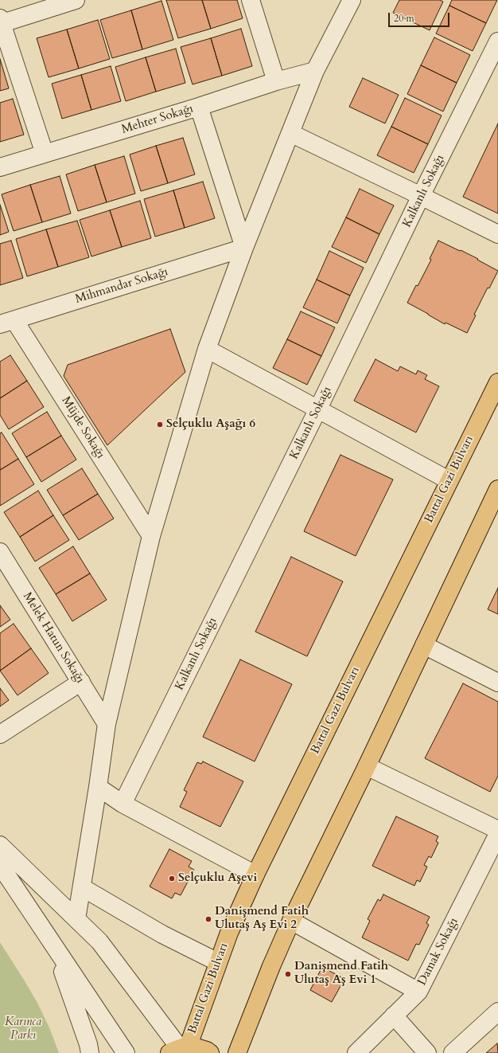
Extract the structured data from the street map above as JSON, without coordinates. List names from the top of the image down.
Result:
{
  "streets": {
    "main road": ["Battal Gazi Bulvarı"],
    "street": [
      "Mehter Sokağı",
      "Kalkanlı Sokağı",
      "Mihmandar Sokağı",
      "Müjde Sokağı",
      "Melek Hatun Sokağı",
      "Damak Sokağı"
    ]
  },
  "crossings": [
    ["Mihmandar Sokağı", "Müjde Sokağı"]
  ],
  "parks": ["Karınca Parkı"],
  "places": [
    "Selçuklu Aşağı 6",
    "Selçuklu Aşevi",
    "Danişmend Fatih Ulutaş Aş Evi 2",
    "Danişmend Fatih Ulutaş Aş Evi 1"
  ],
  "scale_bar": "20 m"
}
